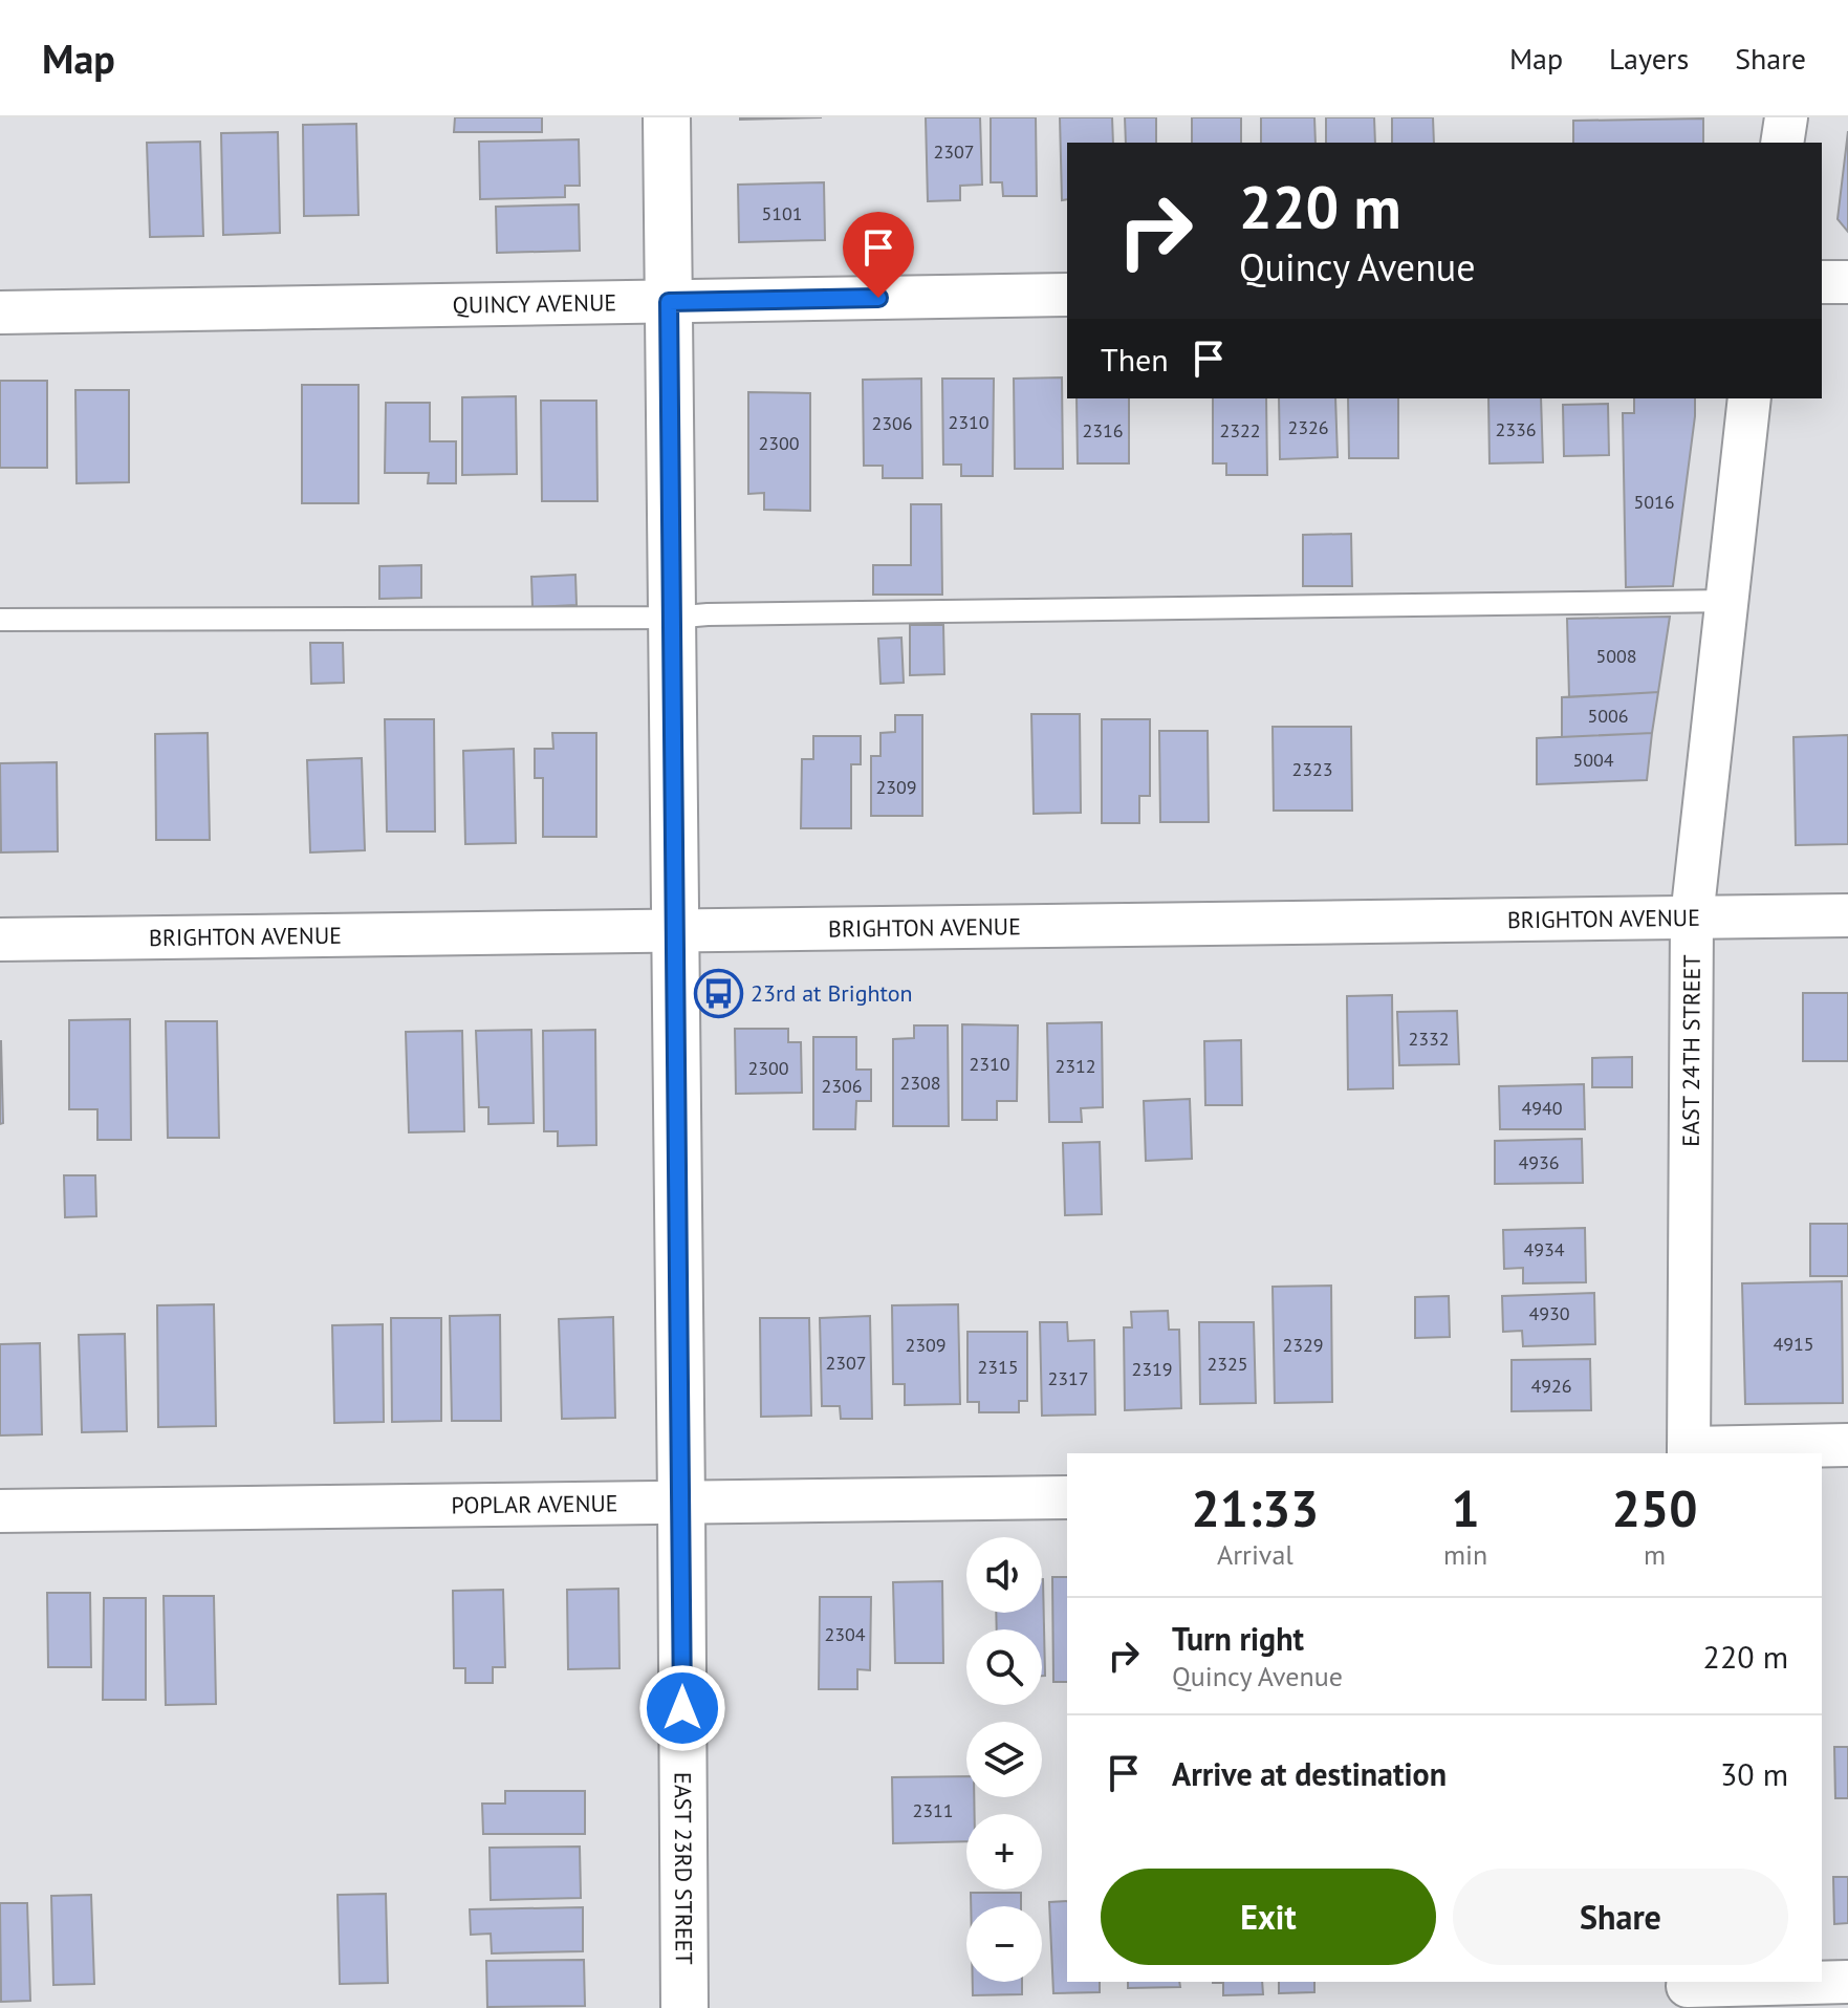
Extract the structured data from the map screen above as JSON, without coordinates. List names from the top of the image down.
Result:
{
  "streets": {
    "main road": ["EAST 23RD STREET"],
    "street": [
      "QUINCY AVENUE",
      "BRIGHTON AVENUE",
      "EAST 24TH STREET",
      "POPLAR AVENUE"
    ]
  },
  "crossings": [
    ["QUINCY AVENUE", "EAST 23RD STREET"],
    ["BRIGHTON AVENUE", "EAST 24TH STREET"],
    ["BRIGHTON AVENUE", "EAST 23RD STREET"],
    ["POPLAR AVENUE", "EAST 23RD STREET"]
  ],
  "places": {
    "bus stop": ["23rd at Brighton"]
  },
  "house_numbers": [
    "2307",
    "5101",
    "2310",
    "2306",
    "2326",
    "2336",
    "2316",
    "2322",
    "2300",
    "5016",
    "5008",
    "5006",
    "5004",
    "2323",
    "2309",
    "2332",
    "2310",
    "2312",
    "2300",
    "2308",
    "2306",
    "4940",
    "4936",
    "4934",
    "4930",
    "4915",
    "2309",
    "2329",
    "2307",
    "2325",
    "2315",
    "2319",
    "2317",
    "4926",
    "2304",
    "2311"
  ],
  "page": {
    "header": "Map",
    "nav": ["Map", "Layers", "Share"],
    "turn": ["220 m", "Quincy Avenue"],
    "then": "Then",
    "eta": [
      "21:33",
      "Arrival",
      "1",
      "min",
      "250",
      "m"
    ],
    "map_buttons": ["+", "−"],
    "list": [
      {
        "name": "Turn right",
        "note": "Quincy Avenue",
        "value": "220 m"
      },
      {
        "name": "Arrive at destination",
        "value": "30 m"
      }
    ],
    "buttons": ["Exit", "Share"]
  }
}
